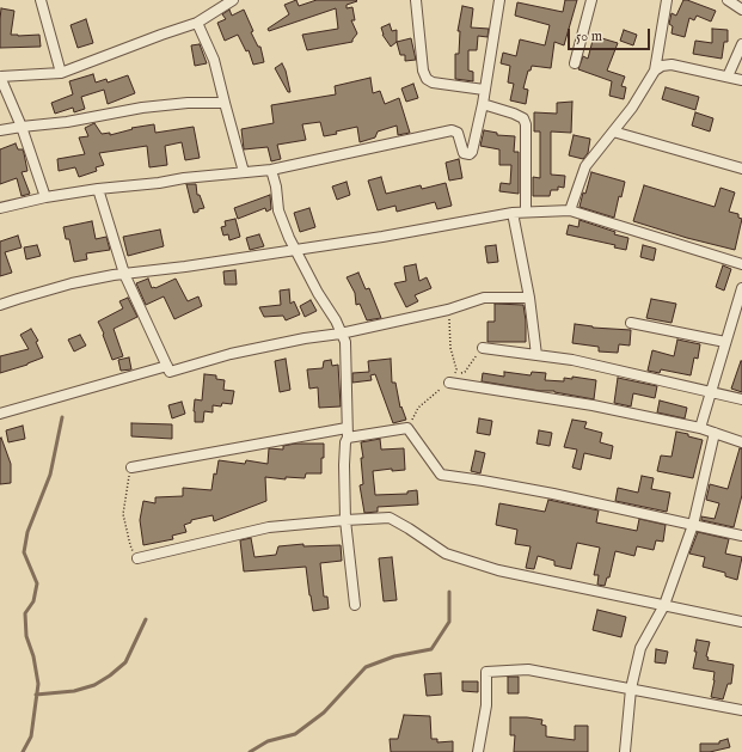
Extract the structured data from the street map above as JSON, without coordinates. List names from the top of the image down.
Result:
{
  "scale_bar": "50 m"
}
